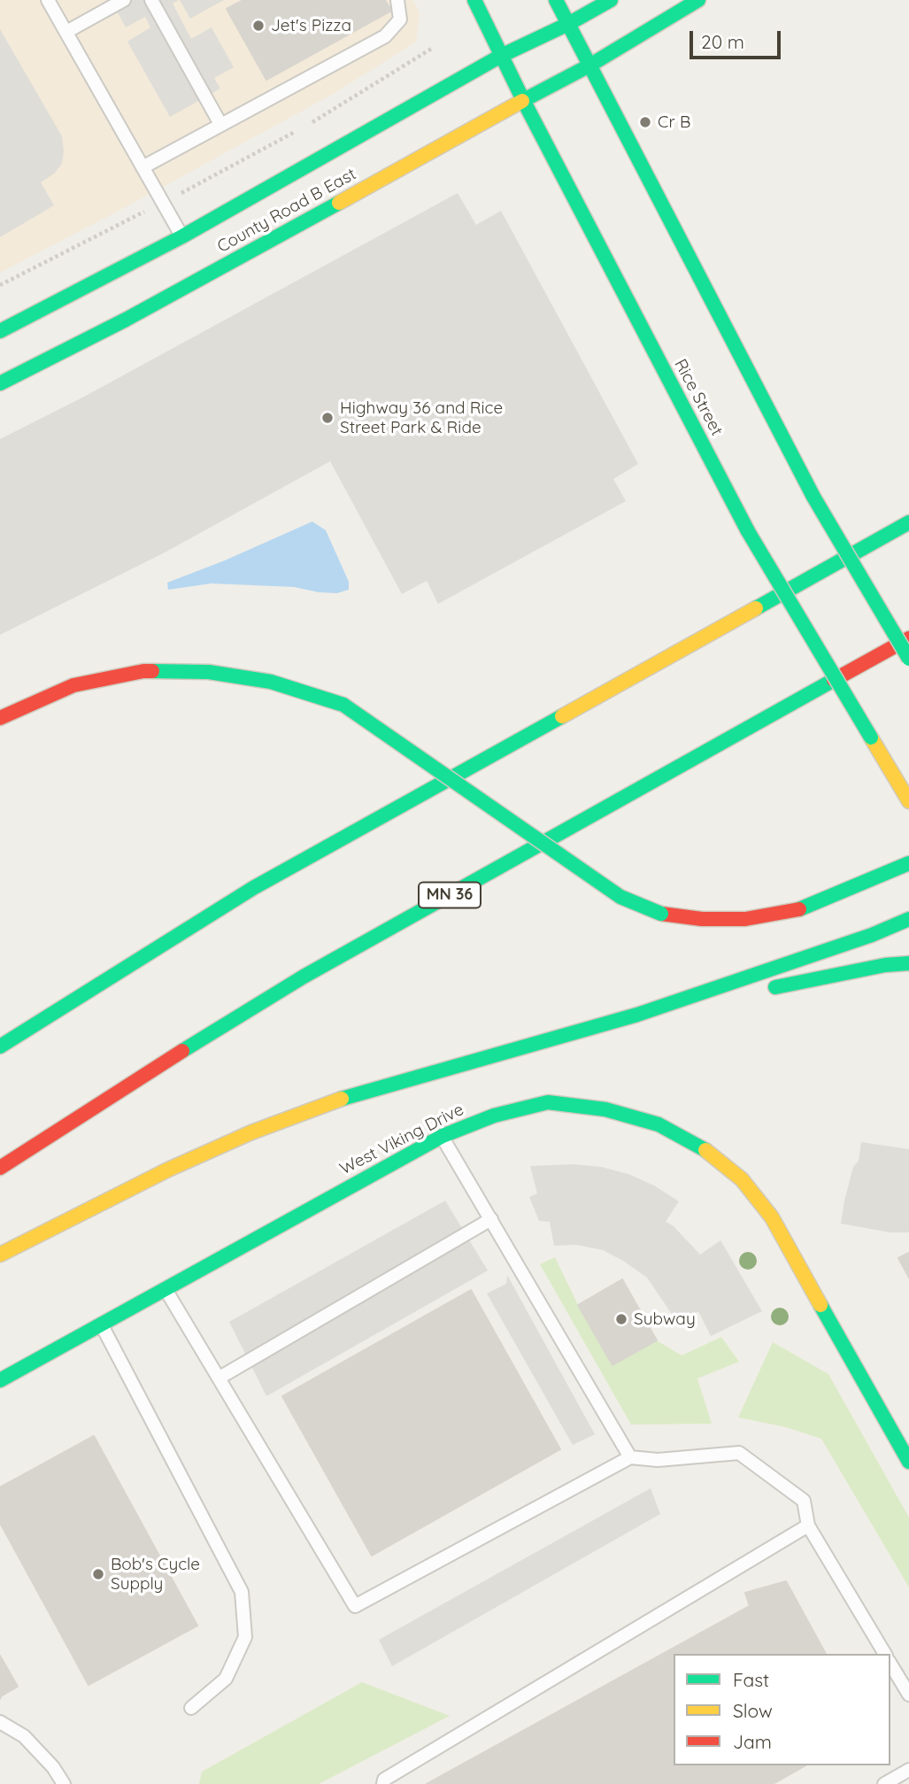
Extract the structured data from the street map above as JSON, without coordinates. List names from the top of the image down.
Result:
{
  "streets": {
    "main road": [
      "County Road B East",
      "Rice Street",
      "MN 36",
      "West Viking Drive"
    ]
  },
  "crossings": [
    ["County Road B East", "Rice Street"]
  ],
  "places": [
    "Jet's Pizza",
    "Cr B",
    "Highway 36 and Rice Street Park & Ride",
    "Subway",
    "Bob's Cycle Supply"
  ],
  "legend": ["Fast", "Slow", "Jam"],
  "scale_bar": "20 m"
}
